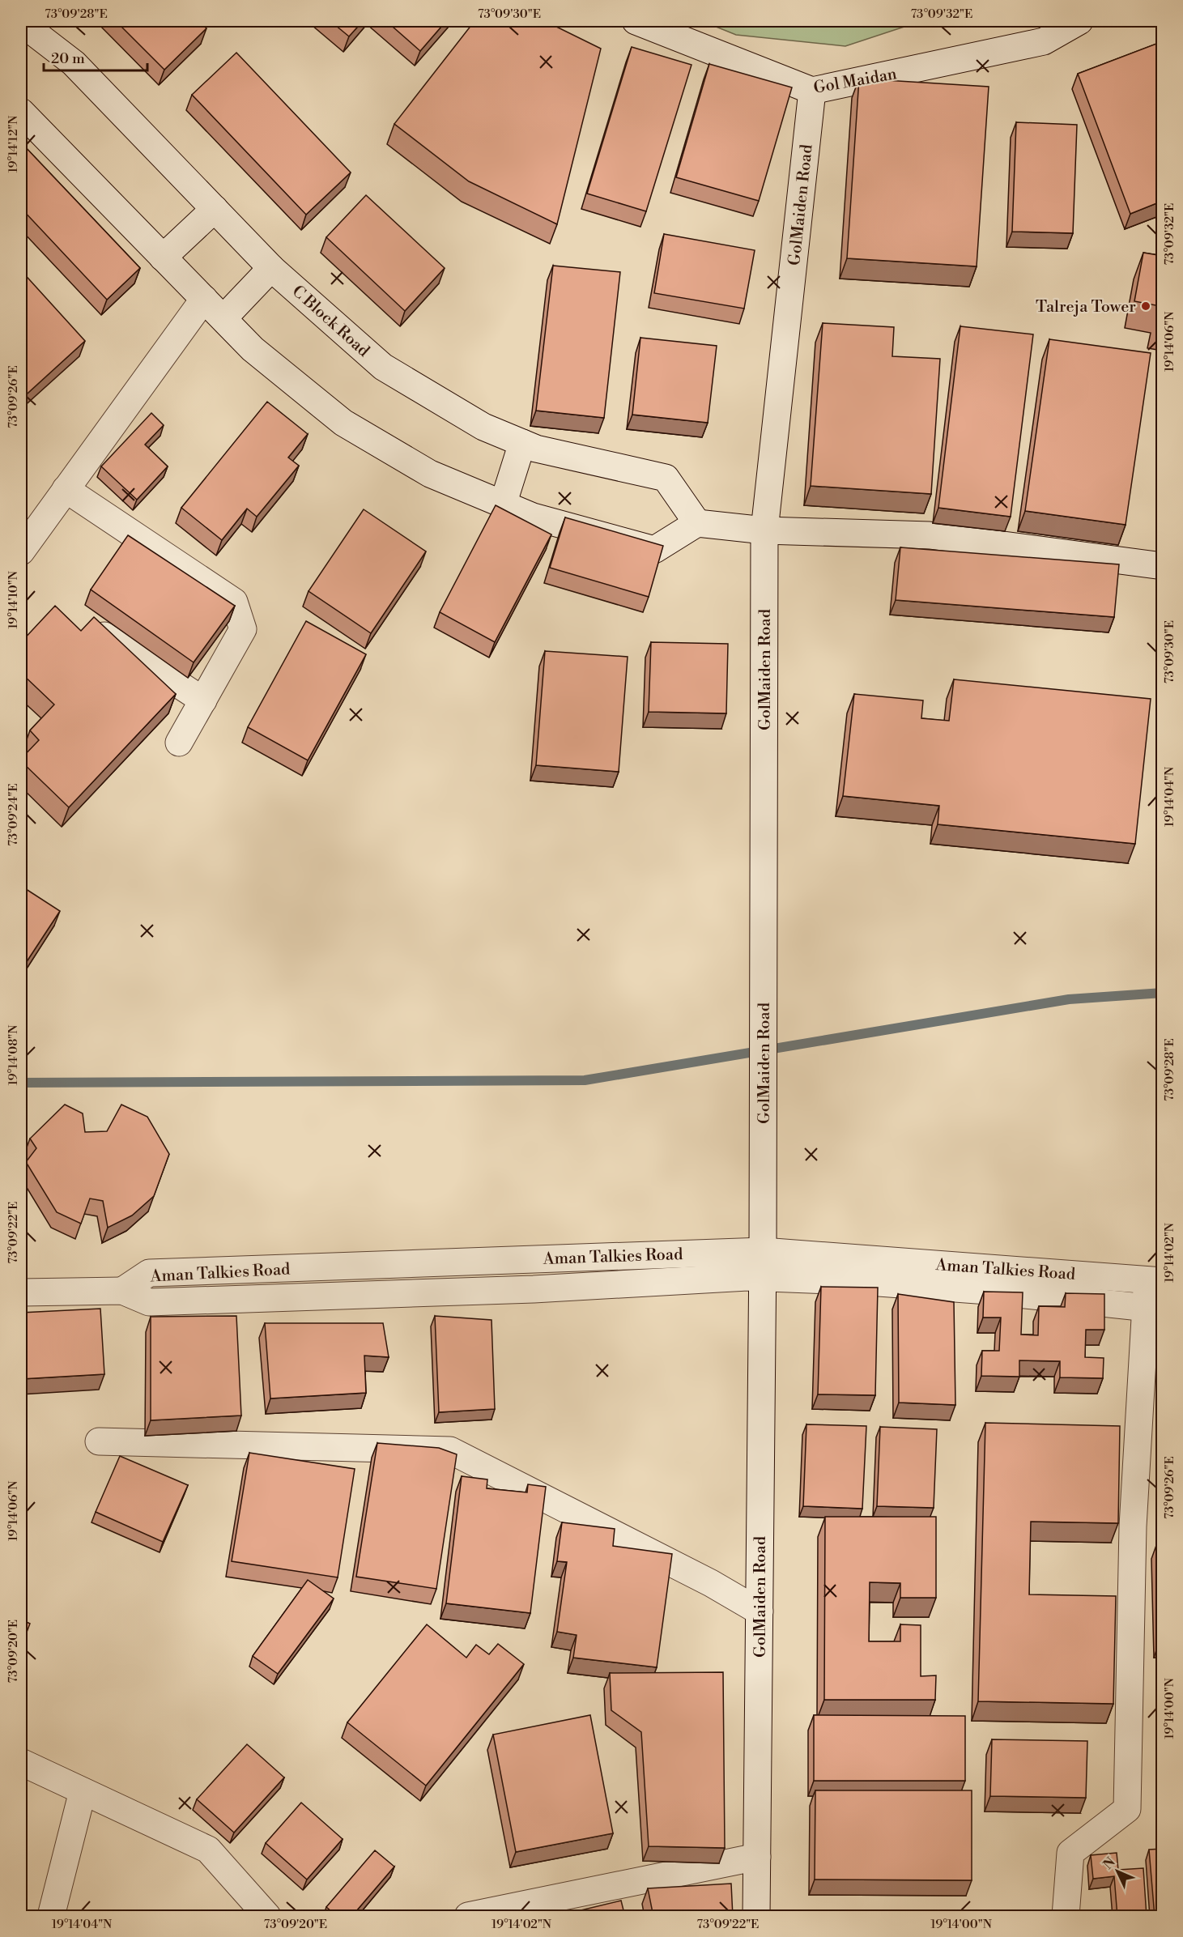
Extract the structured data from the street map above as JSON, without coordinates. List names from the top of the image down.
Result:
{
  "streets": {
    "street": [
      "Gol Maidan",
      "GolMaiden Road",
      "C Block Road",
      "Aman Talkies Road"
    ]
  },
  "crossings": [
    ["Gol Maidan", "GolMaiden Road"],
    ["GolMaiden Road", "Aman Talkies Road"]
  ],
  "places": ["Talreja Tower"],
  "scale_bar": "20 m",
  "north": "top left",
  "coordinates": [
    "73°09'28\"E",
    "73°09'30\"E",
    "73°09'32\"E",
    "19°14'12\"N",
    "19°14'06\"N",
    "73°09'26\"E",
    "19°14'10\"N",
    "19°14'04\"N",
    "73°09'24\"E",
    "19°14'08\"N",
    "73°09'22\"E",
    "19°14'02\"N",
    "73°09'20\"E",
    "19°14'00\"N"
  ]
}
